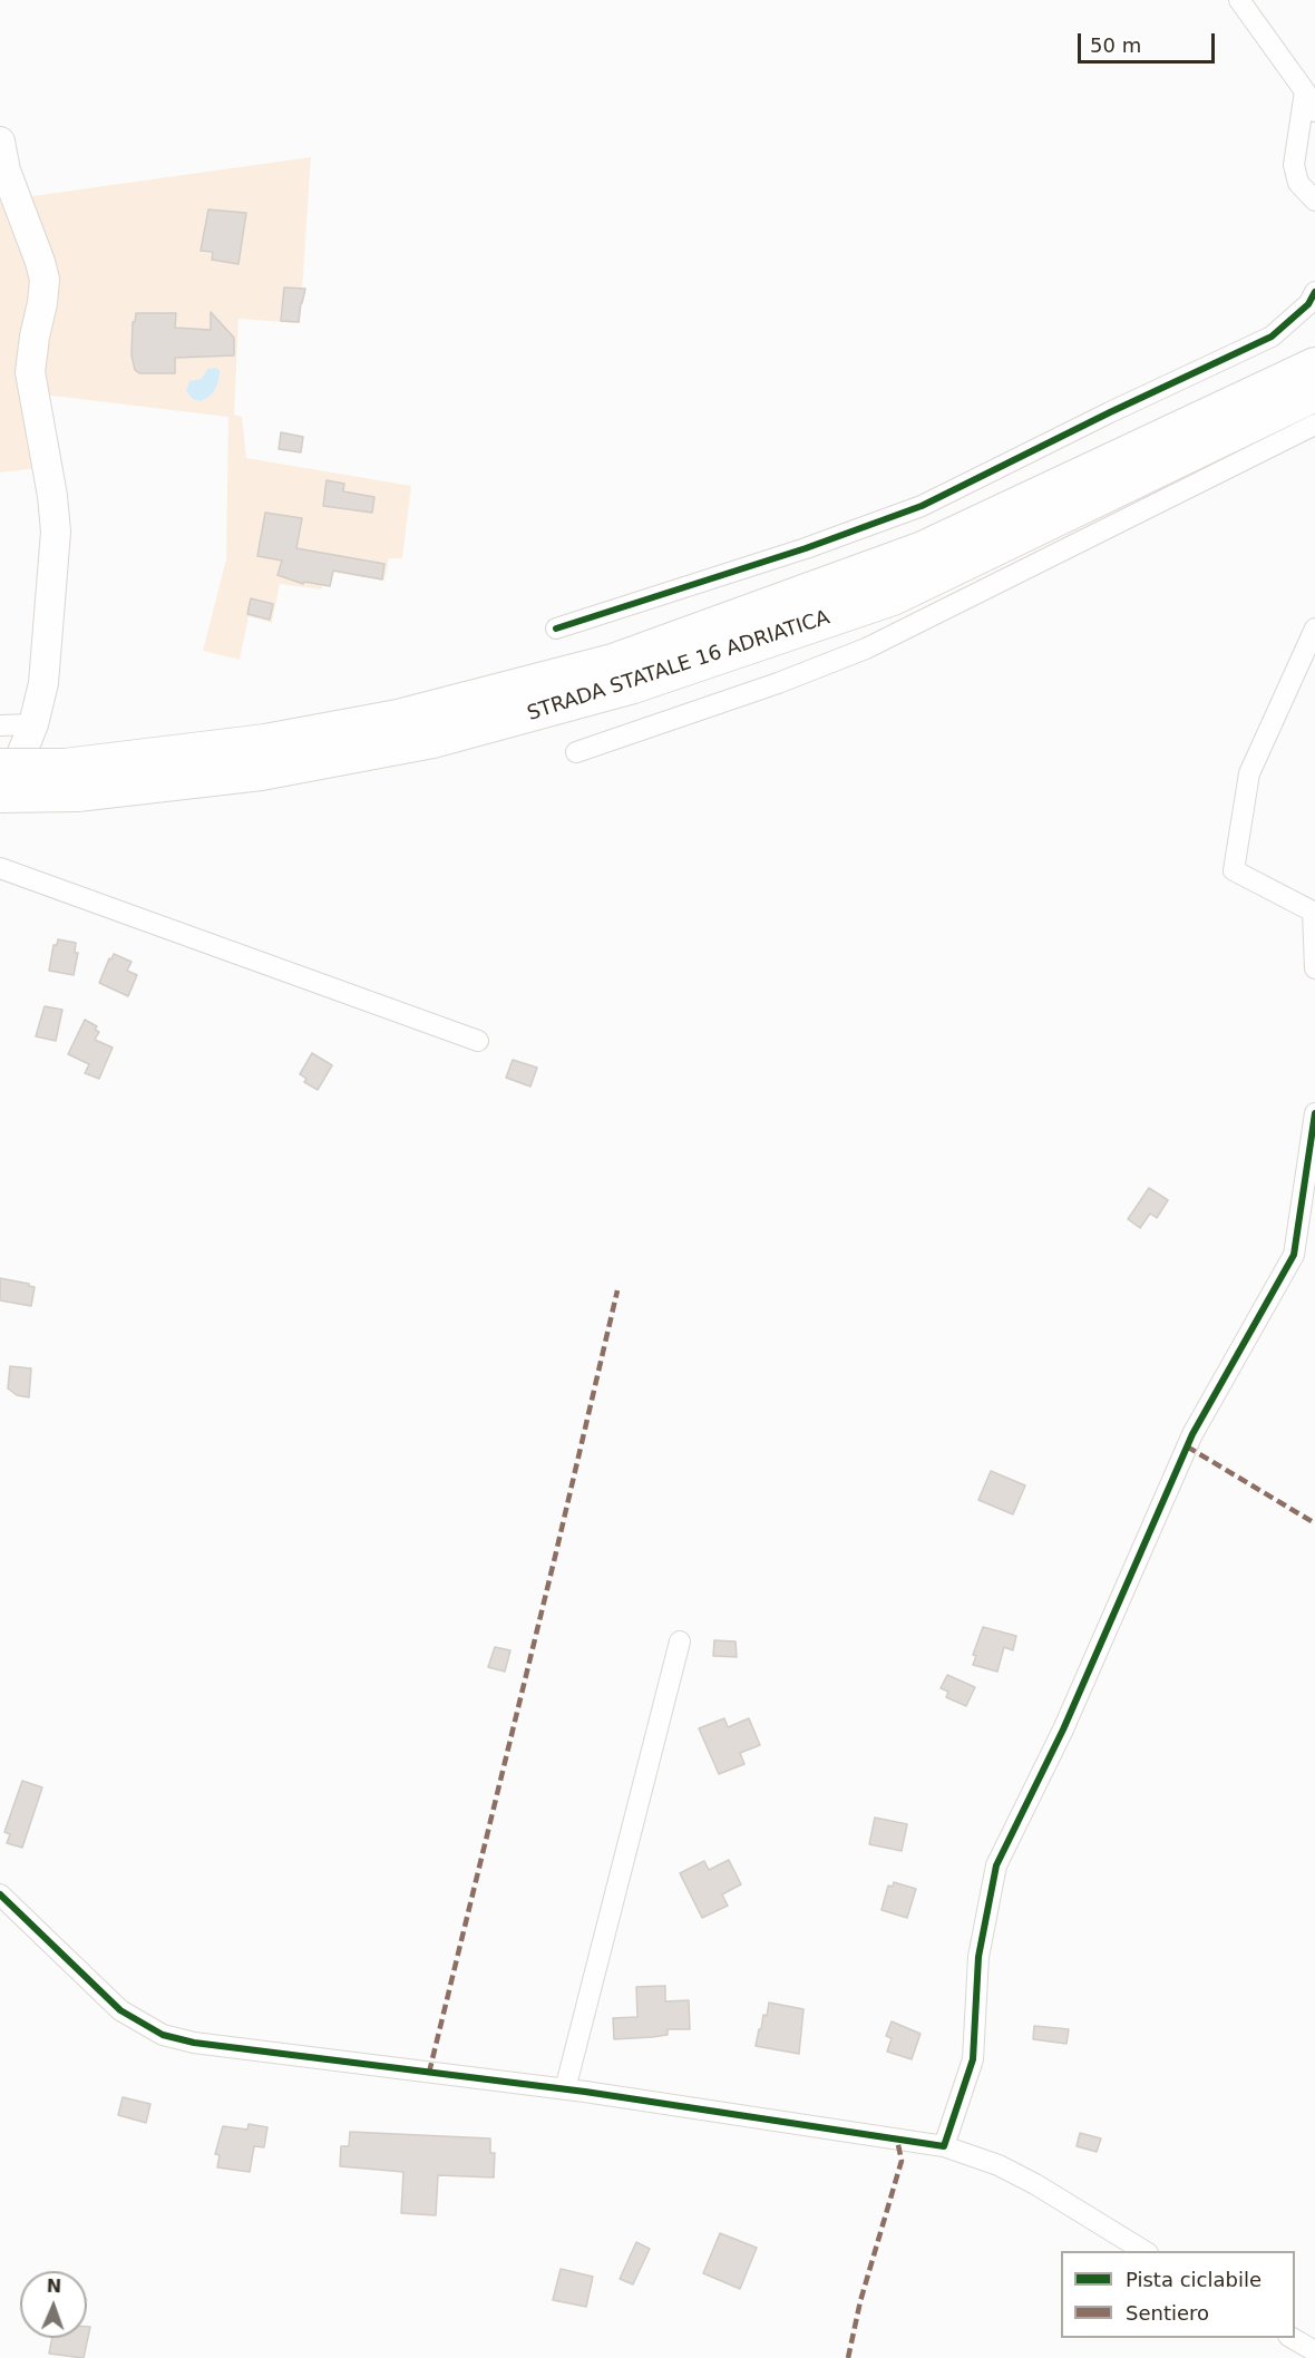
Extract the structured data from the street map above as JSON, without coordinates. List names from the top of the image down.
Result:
{
  "streets": {
    "highway": ["STRADA STATALE 16 ADRIATICA"]
  },
  "legend": ["Pista ciclabile", "Sentiero"],
  "scale_bar": "50 m",
  "north": "top"
}
